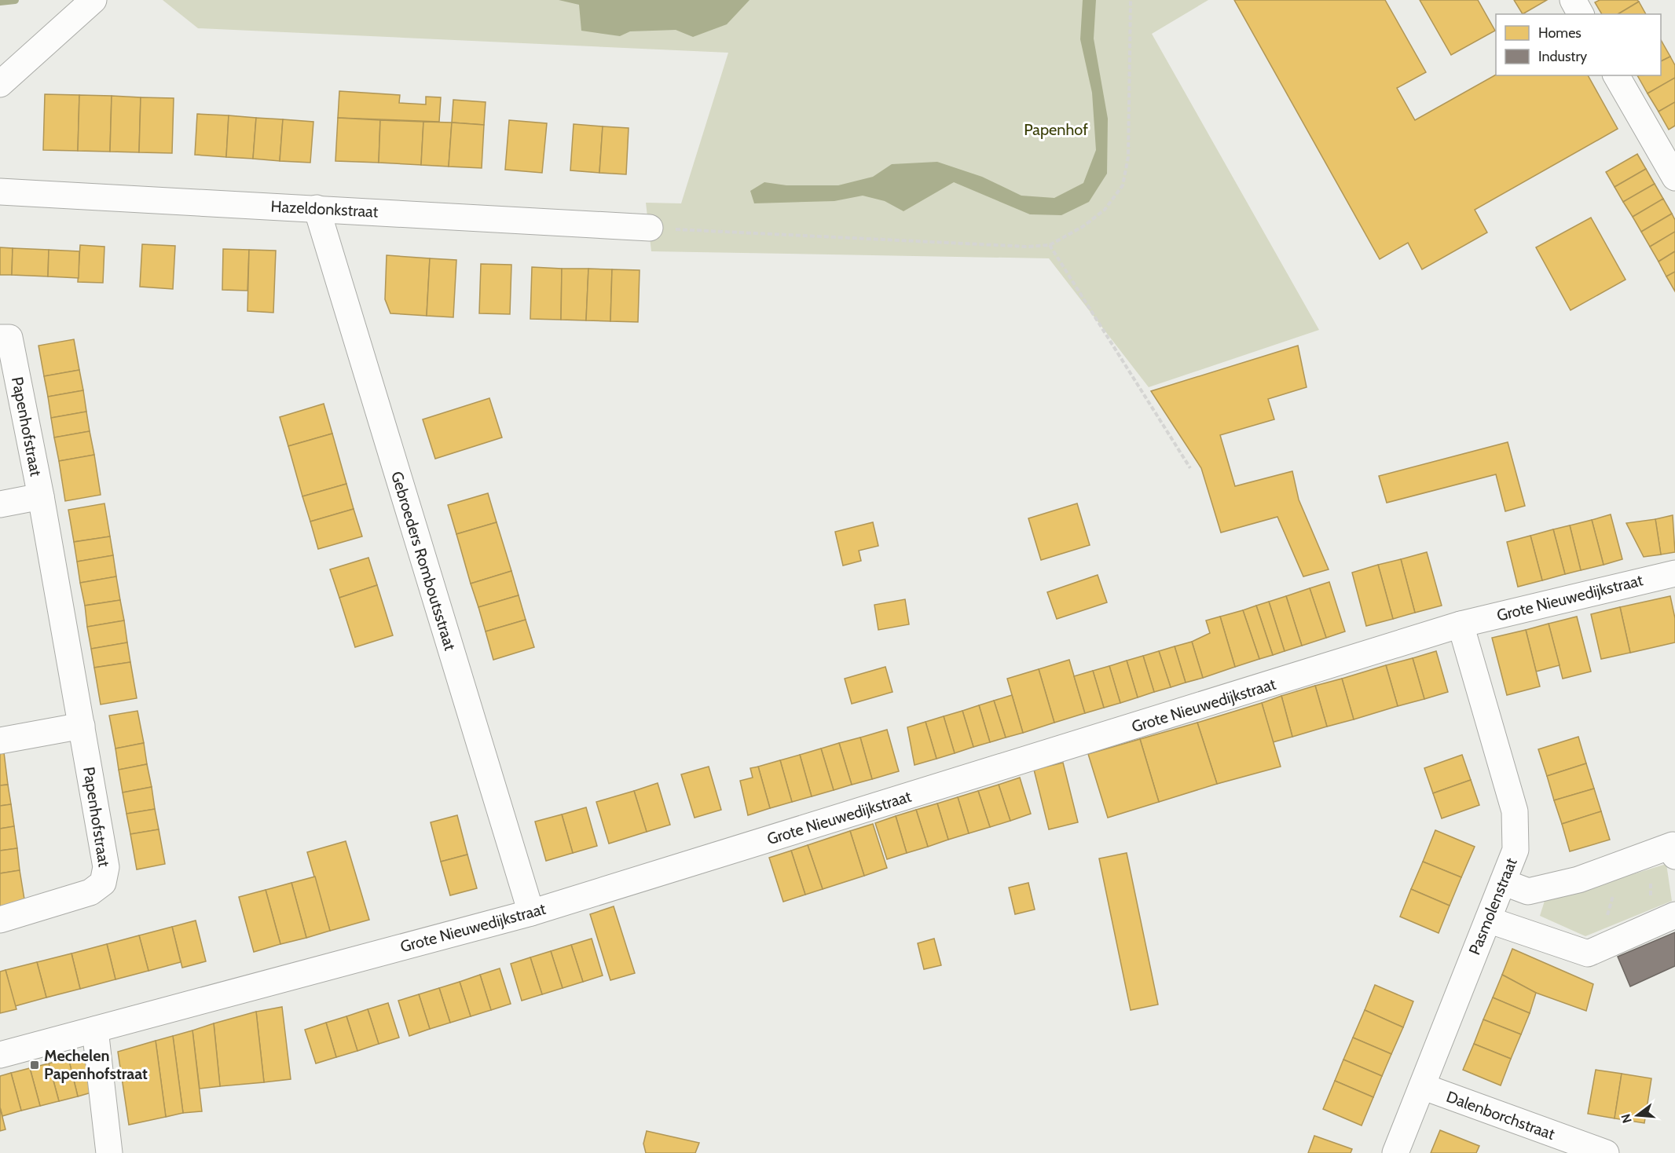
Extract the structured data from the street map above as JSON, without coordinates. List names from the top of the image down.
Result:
{
  "streets": {
    "street": [
      "Hazeldonkstraat",
      "Papenhofstraat",
      "Gebroeders Romboutsstraat",
      "Grote Nieuwedijkstraat",
      "Pasmolenstraat",
      "Dalenborchstraat"
    ]
  },
  "crossings": [
    ["Hazeldonkstraat", "Gebroeders Romboutsstraat"],
    ["Gebroeders Romboutsstraat", "Grote Nieuwedijkstraat"],
    ["Grote Nieuwedijkstraat", "Pasmolenstraat"],
    ["Pasmolenstraat", "Dalenborchstraat"]
  ],
  "parks": ["Papenhof"],
  "places": {
    "transit": ["Mechelen Papenhofstraat"]
  },
  "legend": ["Homes", "Industry"],
  "north": "left"
}
